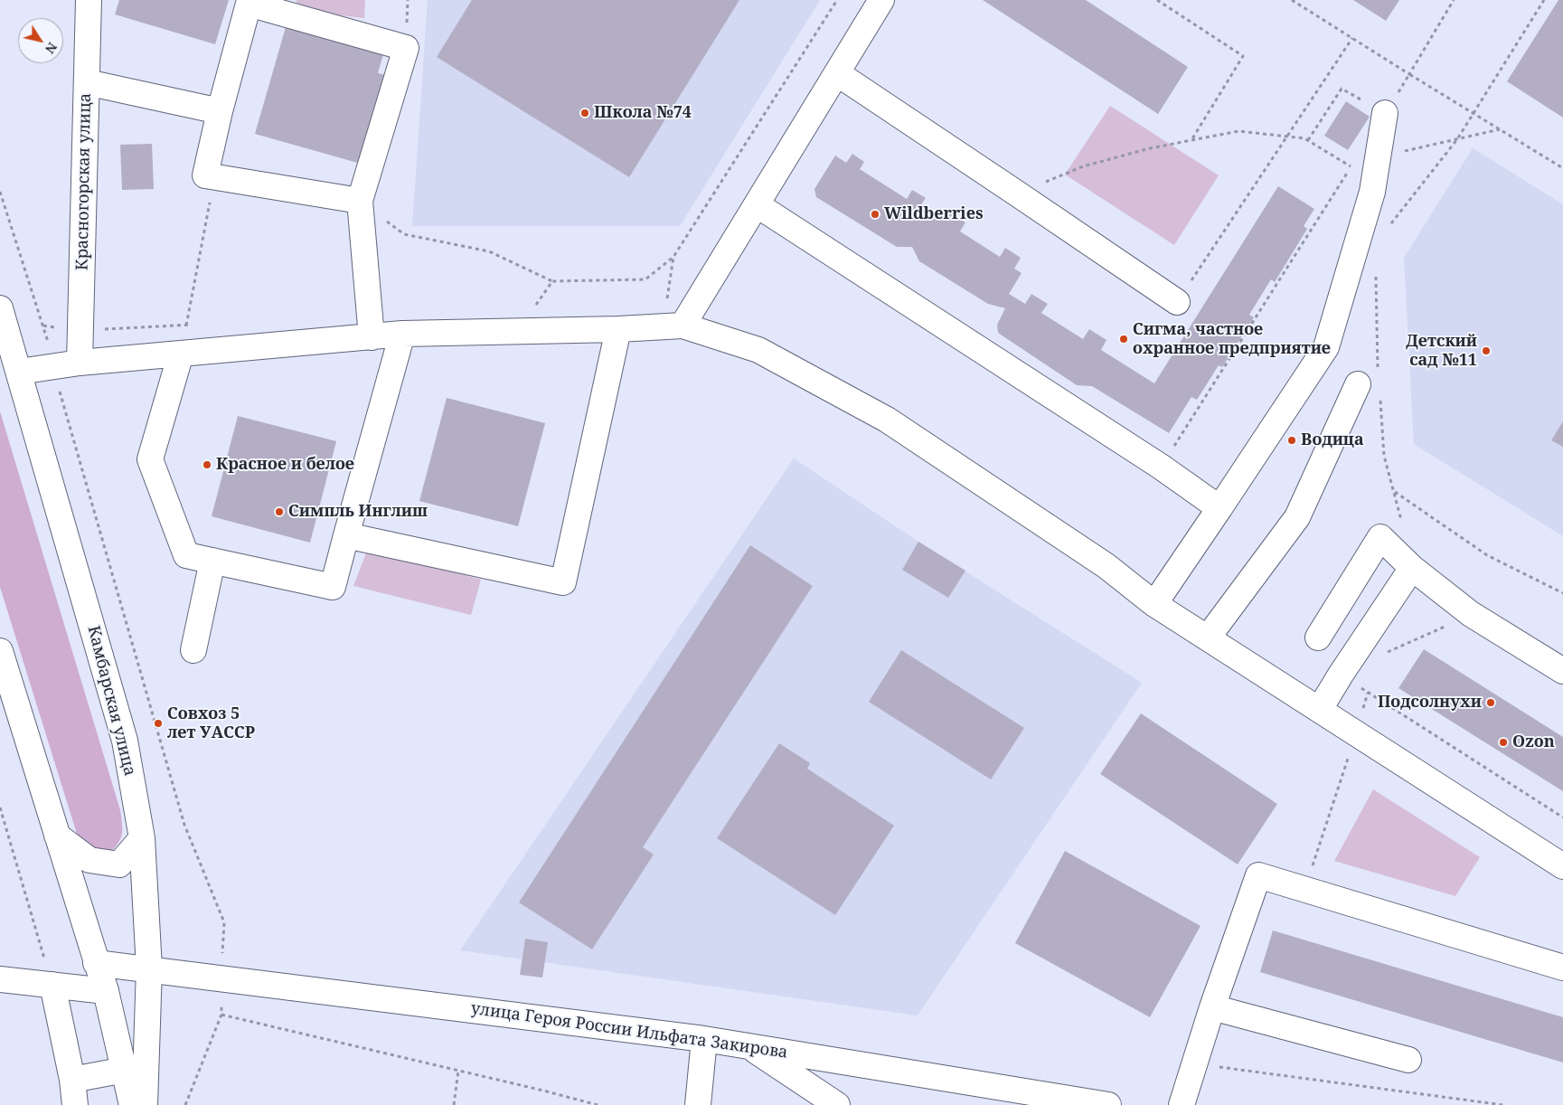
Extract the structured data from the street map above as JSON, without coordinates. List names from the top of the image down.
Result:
{
  "streets": {
    "street": ["Красногорская улица", "Камбарская улица", "улица Героя России Ильфата Закирова"]
  },
  "crossings": [
    ["Камбарская улица", "улица Героя России Ильфата Закирова"]
  ],
  "places": [
    "Школа №74",
    "Wildberries",
    "Сигма, частное охранное предприятие",
    "Детский сад №11",
    "Водица",
    "Красное и белое",
    "Симпль Инглиш",
    "Подсолнухи",
    "Совхоз 5 лет УАССР",
    "Ozon"
  ],
  "north": "bottom right"
}
